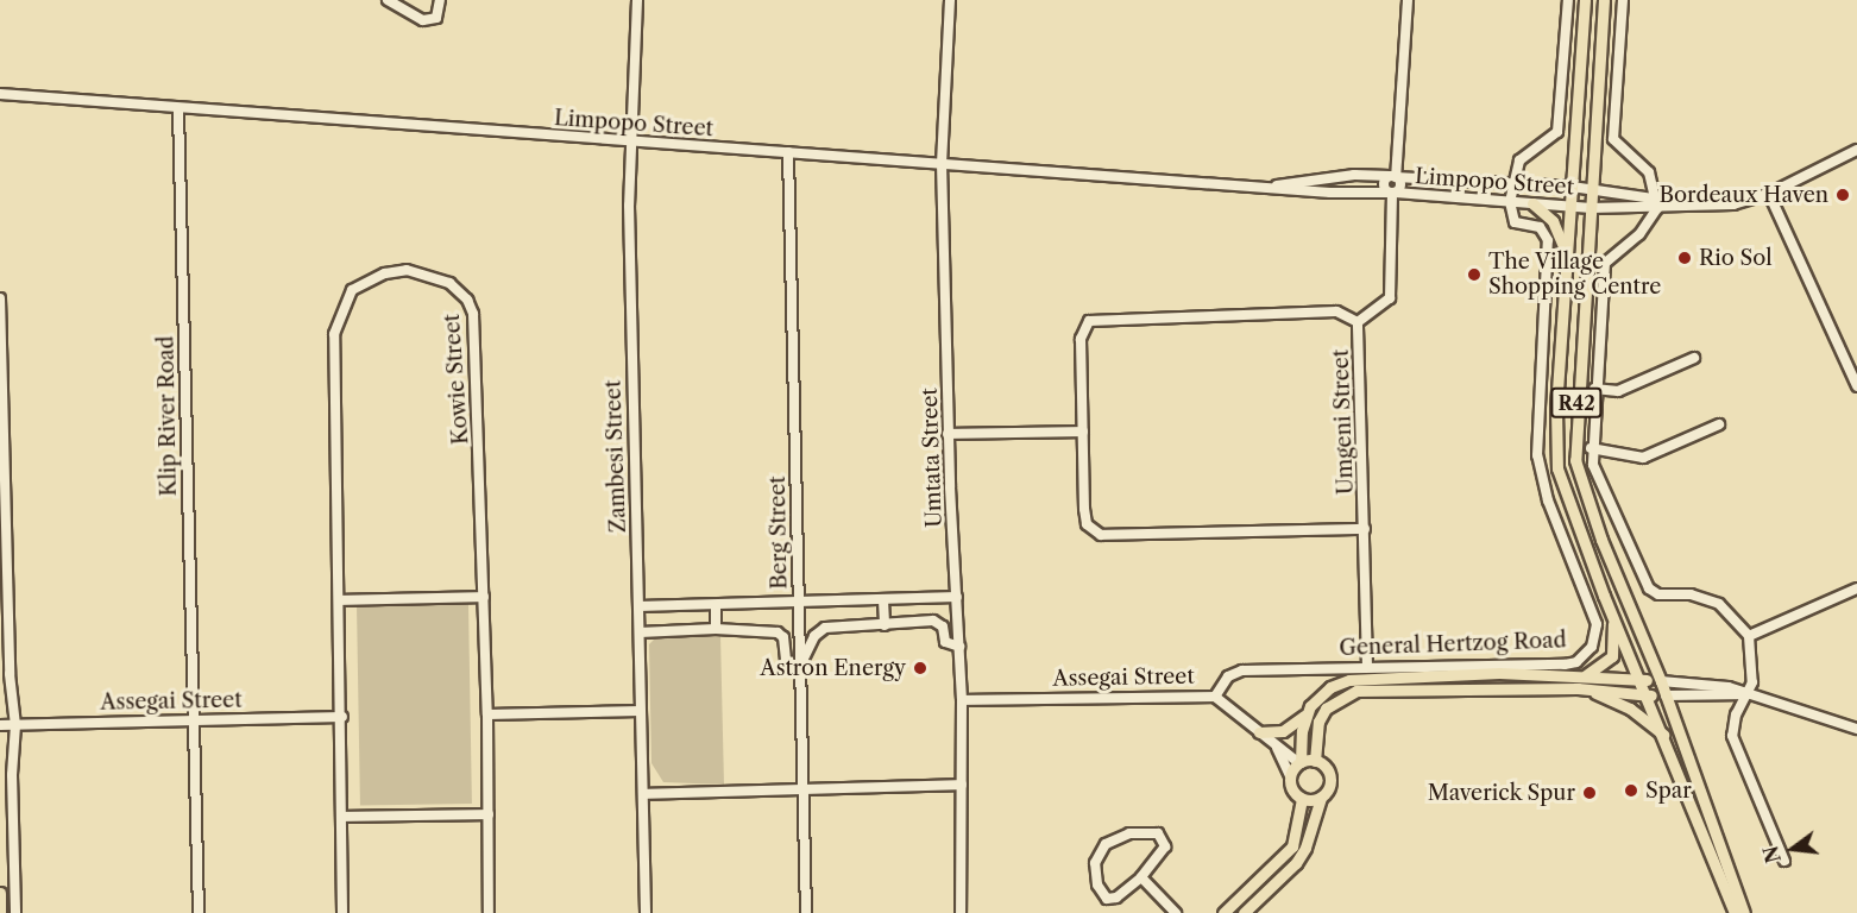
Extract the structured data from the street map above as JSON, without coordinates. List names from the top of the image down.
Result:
{
  "streets": {
    "main road": ["R42"],
    "street": [
      "Limpopo Street",
      "Kowie Street",
      "Klip River Road",
      "Umgeni Street",
      "Zambesi Street",
      "Umtata Street",
      "Berg Street",
      "General Hertzog Road",
      "Assegai Street"
    ]
  },
  "crossings": [
    ["Limpopo Street", "R42"],
    ["Limpopo Street", "Klip River Road"],
    ["Limpopo Street", "Umgeni Street"],
    ["Limpopo Street", "Zambesi Street"],
    ["Limpopo Street", "Umtata Street"],
    ["Limpopo Street", "Berg Street"],
    ["Limpopo Street", "General Hertzog Road"],
    ["Kowie Street", "Assegai Street"],
    ["Klip River Road", "Assegai Street"],
    ["Umgeni Street", "General Hertzog Road"],
    ["Umtata Street", "Assegai Street"],
    ["General Hertzog Road", "Assegai Street"]
  ],
  "places": [
    "Bordeaux Haven",
    "Rio Sol",
    "The Village Shopping Centre",
    "Astron Energy",
    "Spar",
    "Maverick Spur"
  ],
  "north": "left"
}
